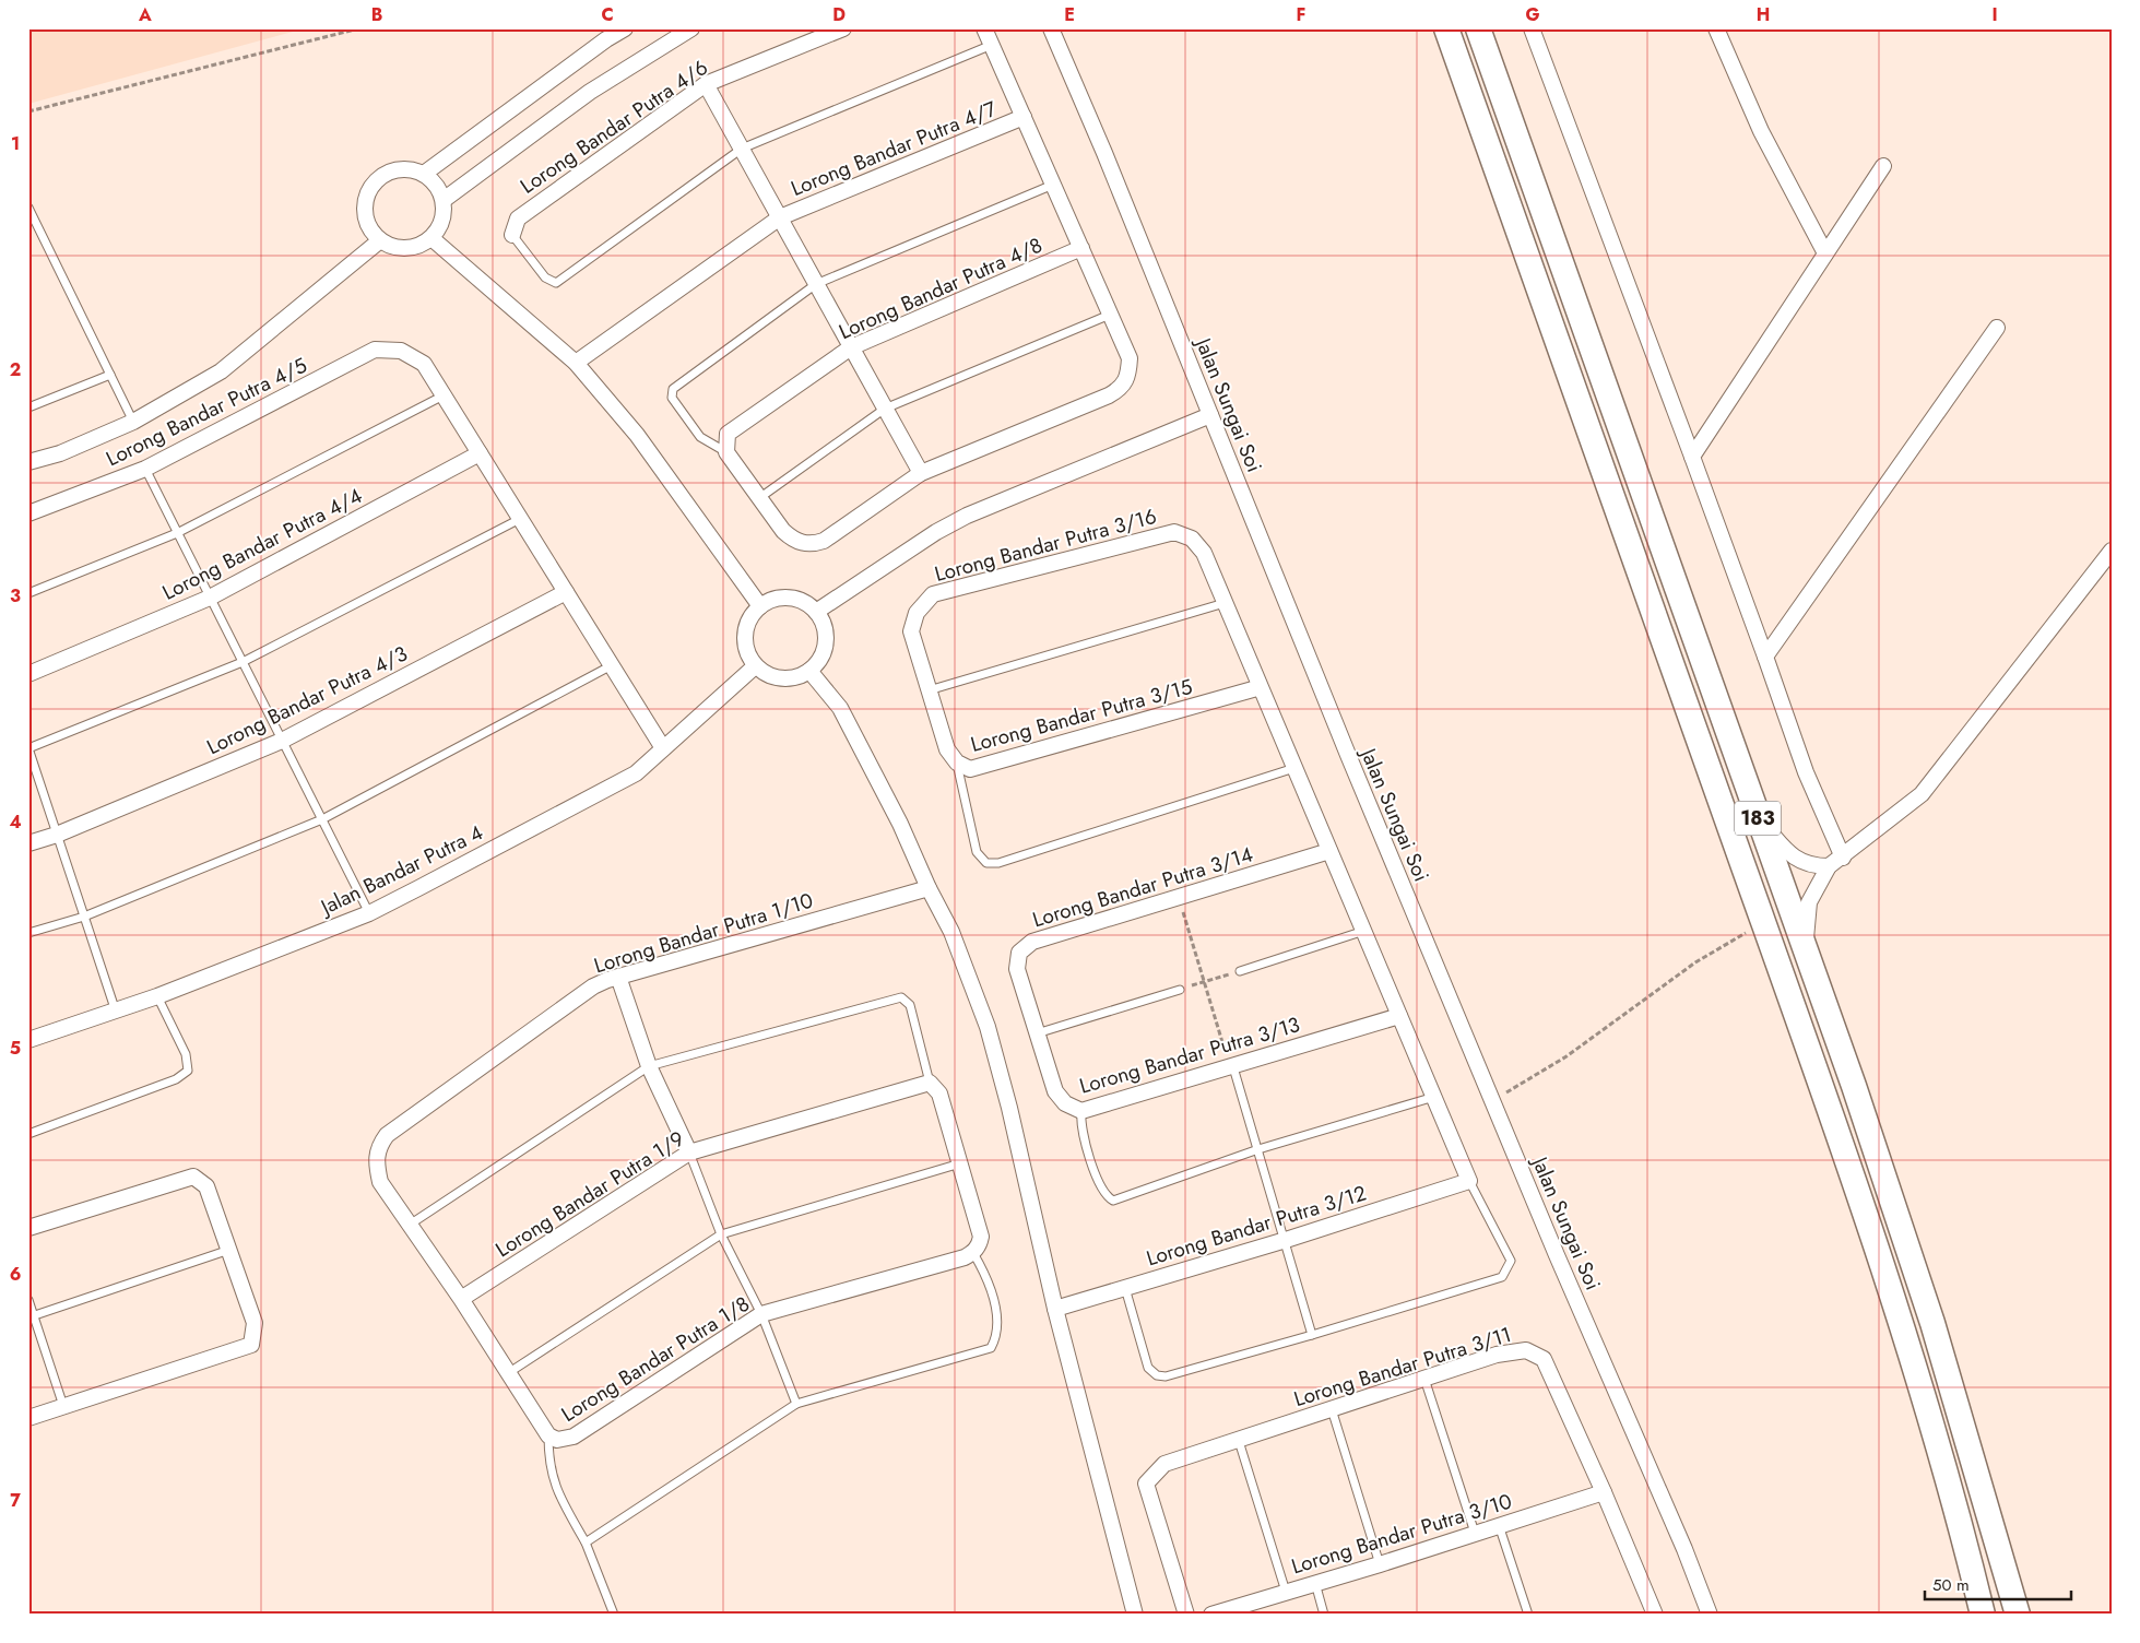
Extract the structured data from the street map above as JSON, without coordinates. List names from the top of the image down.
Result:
{
  "streets": {
    "highway": ["183"],
    "street": [
      "Lorong Bandar Putra 4/6",
      "Lorong Bandar Putra 4/7",
      "Lorong Bandar Putra 4/8",
      "Jalan Sungai Soi",
      "Lorong Bandar Putra 4/5",
      "Lorong Bandar Putra 4/4",
      "Lorong Bandar Putra 3/16",
      "Lorong Bandar Putra 4/3",
      "Lorong Bandar Putra 3/15",
      "Jalan Bandar Putra 4",
      "Lorong Bandar Putra 3/14",
      "Lorong Bandar Putra 1/10",
      "Lorong Bandar Putra 3/13",
      "Lorong Bandar Putra 1/9",
      "Lorong Bandar Putra 3/12",
      "Lorong Bandar Putra 1/8",
      "Lorong Bandar Putra 3/11",
      "Lorong Bandar Putra 3/10"
    ]
  },
  "crossings": [
    ["Lorong Bandar Putra 3/16", "Lorong Bandar Putra 3/15"],
    ["Lorong Bandar Putra 3/14", "Lorong Bandar Putra 3/13"],
    ["Lorong Bandar Putra 3/11", "Lorong Bandar Putra 3/10"]
  ],
  "scale_bar": "50 m",
  "grid": {
    "columns": [
      "A",
      "B",
      "C",
      "D",
      "E",
      "F",
      "G",
      "H",
      "I"
    ],
    "rows": [
      "1",
      "2",
      "3",
      "4",
      "5",
      "6",
      "7"
    ]
  }
}
